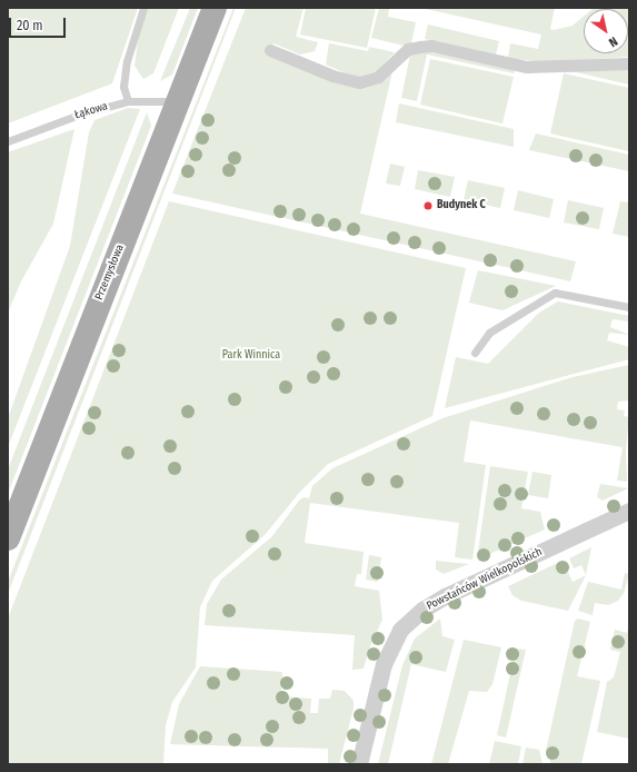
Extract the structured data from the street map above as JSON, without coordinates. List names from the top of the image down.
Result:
{
  "streets": {
    "main road": ["Przemysłowa"],
    "street": ["Powstańców Wielkopolskich"],
    "lane": ["Łąkowa"]
  },
  "crossings": [
    ["Łąkowa", "Przemysłowa"]
  ],
  "parks": ["Park Winnica"],
  "places": ["Budynek C"],
  "scale_bar": "20 m",
  "north": "bottom right"
}
